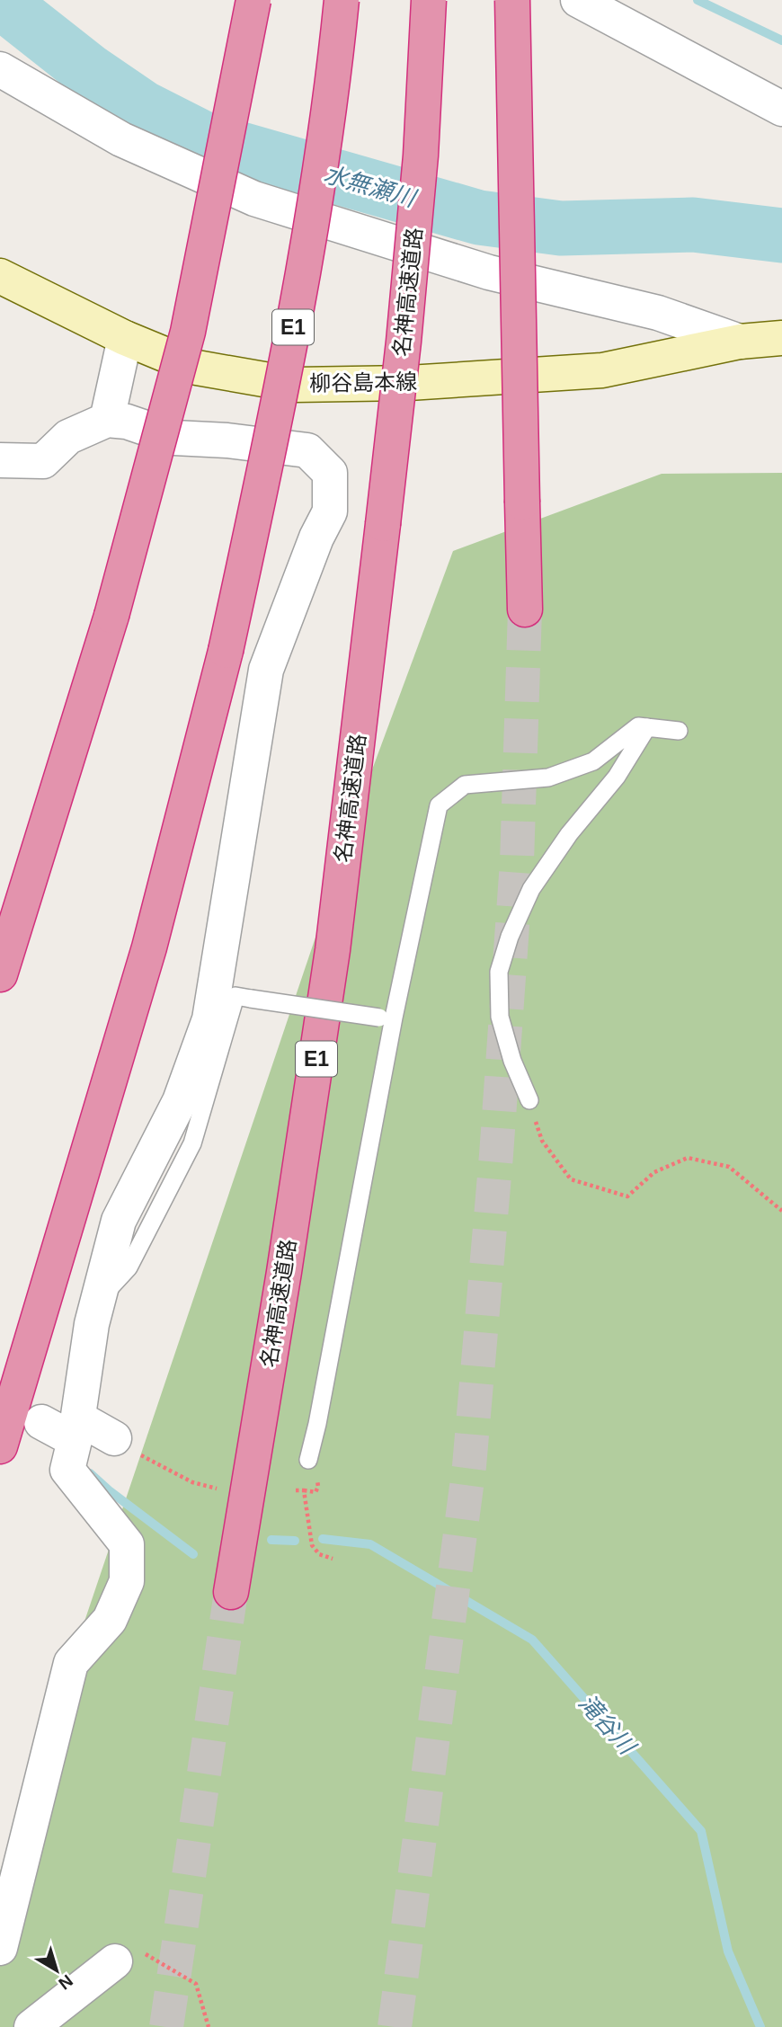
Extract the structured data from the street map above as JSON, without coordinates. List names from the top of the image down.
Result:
{
  "streets": {
    "highway": ["名神高速道路", "E1"],
    "main road": ["柳谷島本線"]
  },
  "water": ["水無瀬川", "滝谷川"],
  "north": "bottom right"
}
